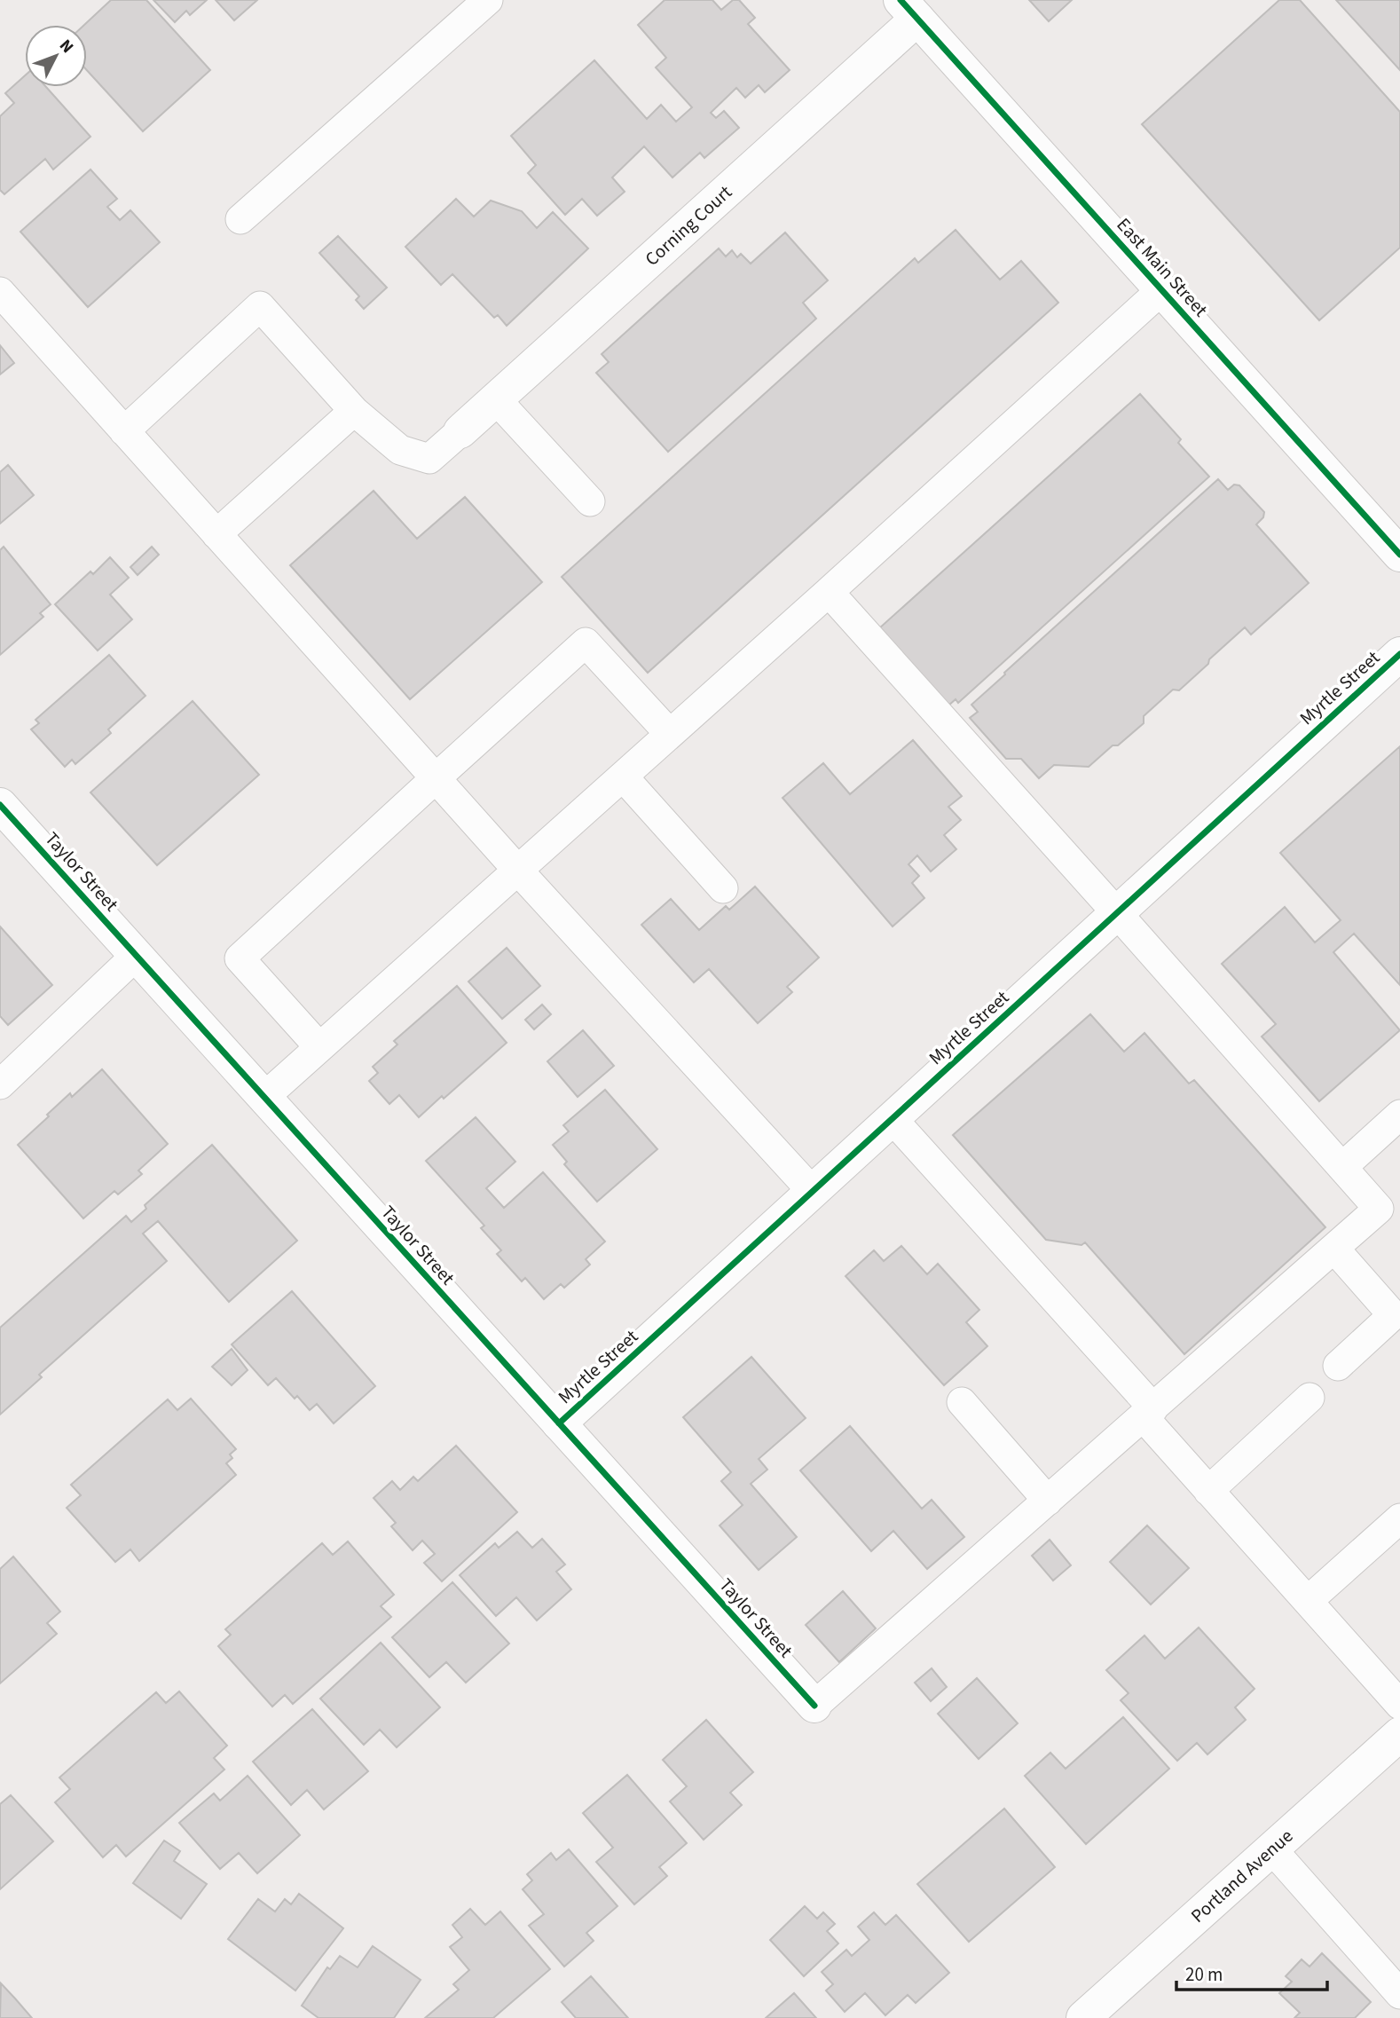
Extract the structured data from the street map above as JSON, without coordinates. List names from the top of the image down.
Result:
{
  "streets": {
    "street": [
      "Corning Court",
      "East Main Street",
      "Myrtle Street",
      "Taylor Street",
      "Portland Avenue"
    ]
  },
  "crossings": [
    ["Corning Court", "East Main Street"],
    ["Myrtle Street", "Taylor Street"]
  ],
  "scale_bar": "20 m",
  "north": "top right"
}
